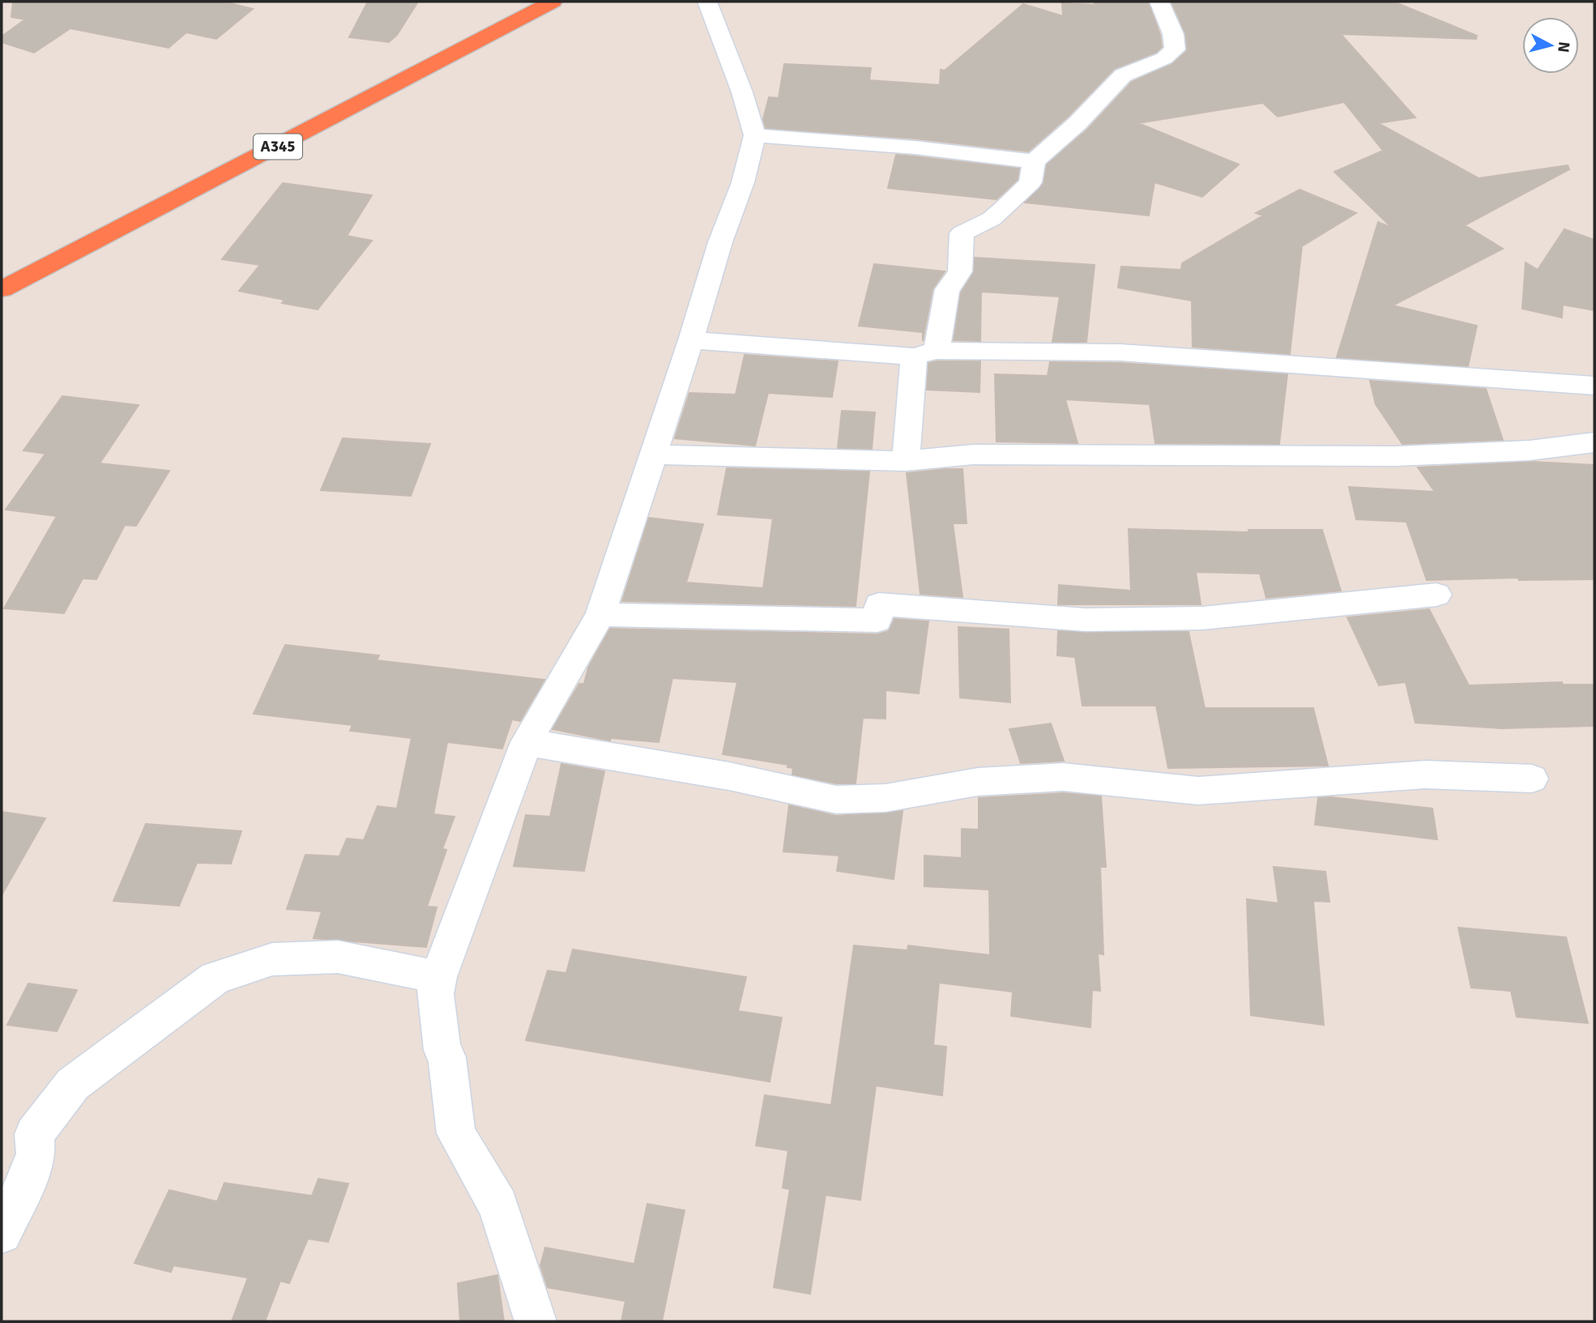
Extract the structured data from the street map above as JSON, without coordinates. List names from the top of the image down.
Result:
{
  "streets": {
    "highway": ["A345"]
  },
  "north": "right"
}
